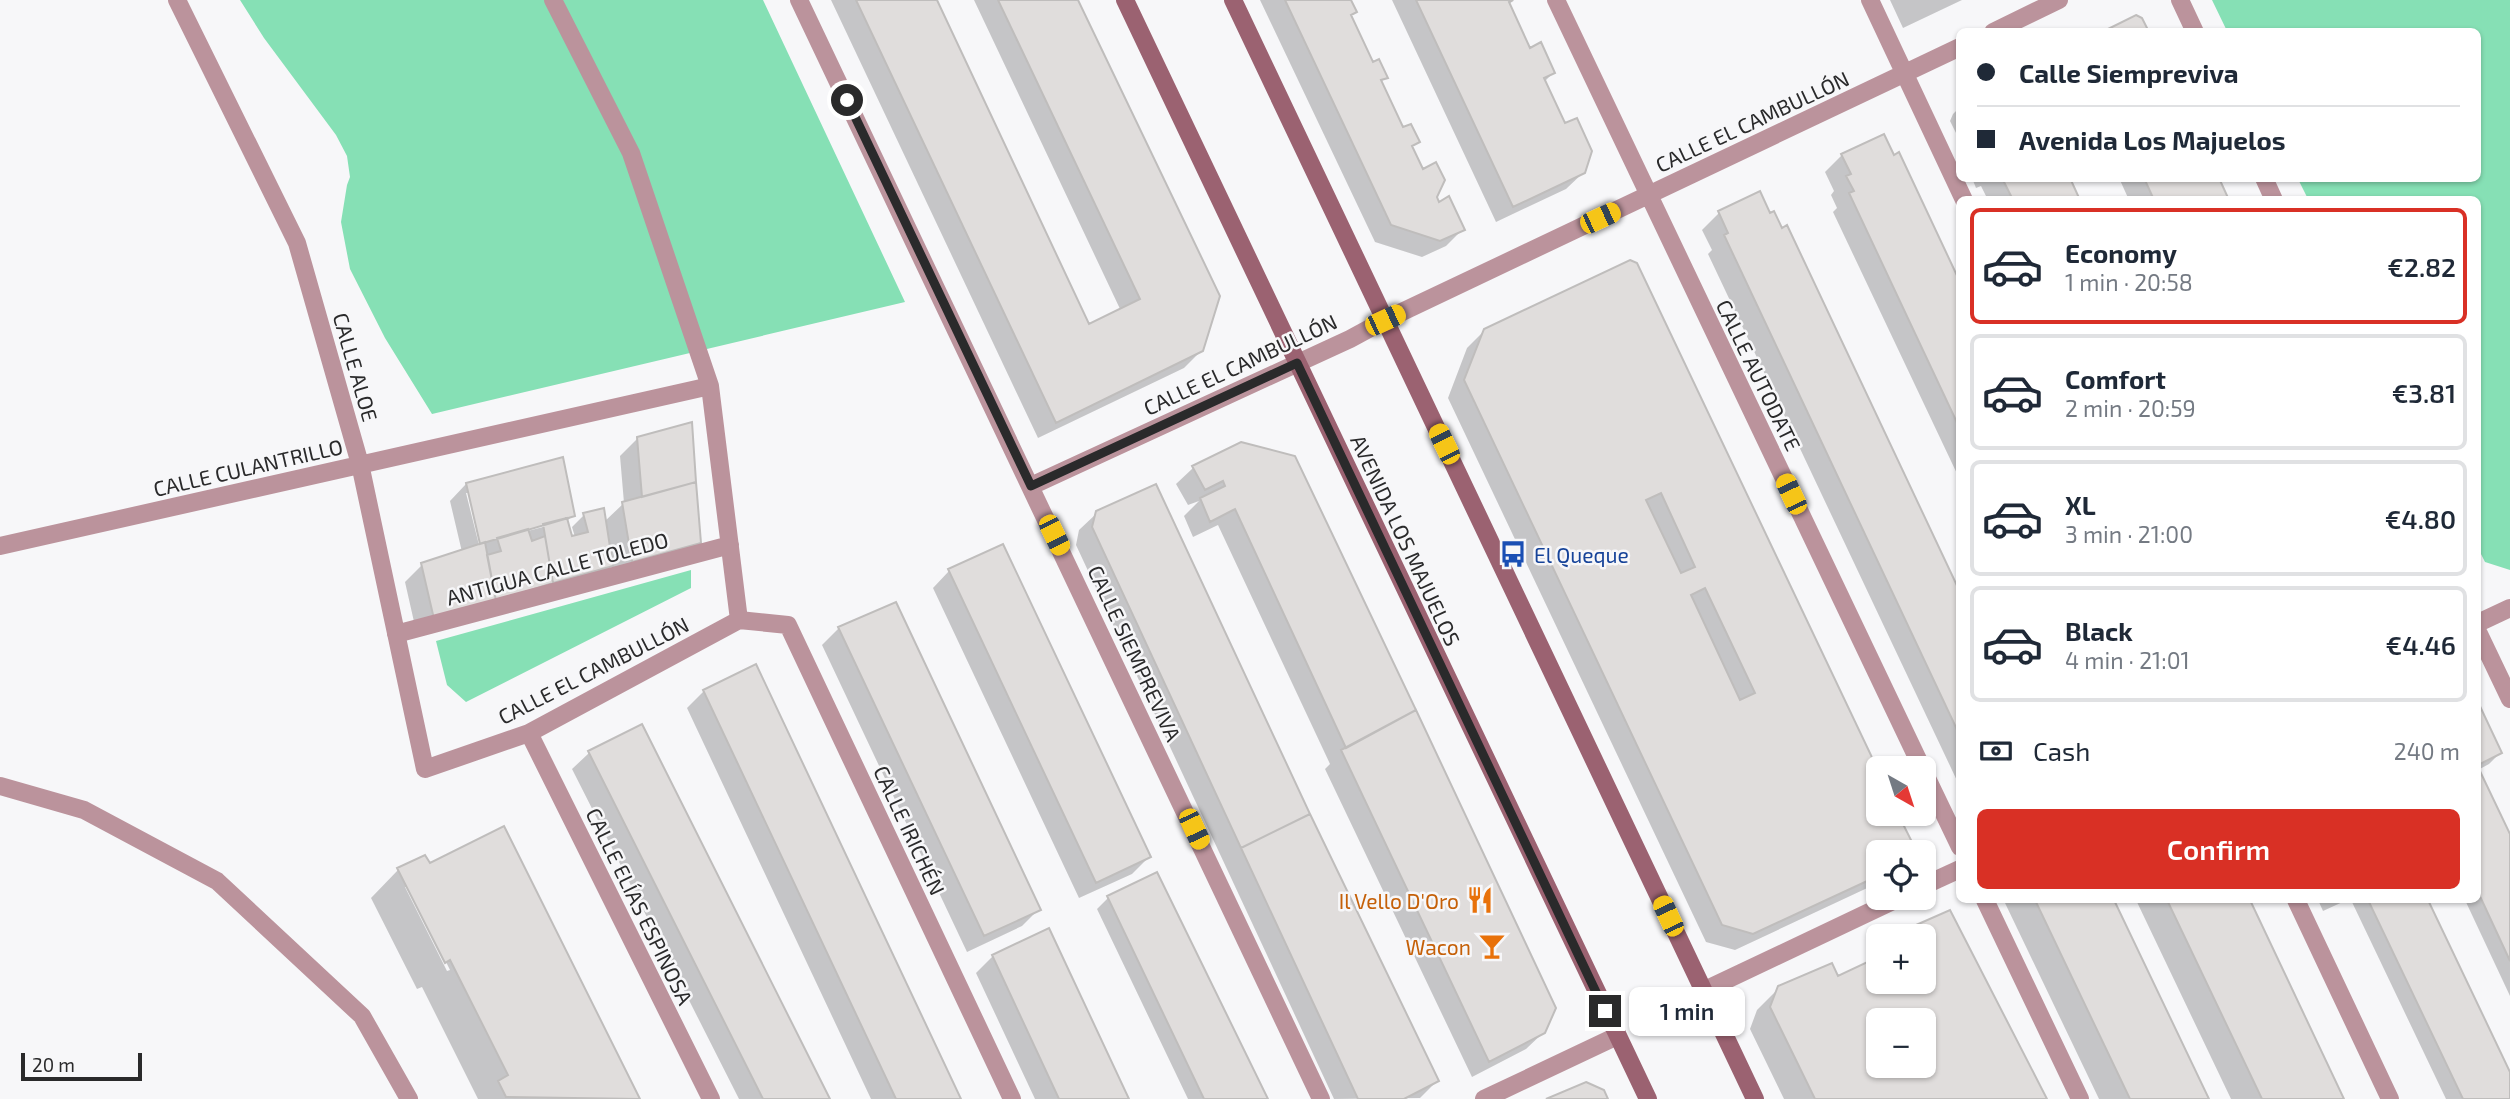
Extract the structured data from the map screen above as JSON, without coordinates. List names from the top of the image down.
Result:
{
  "streets": {
    "street": [
      "CALLE EL CAMBULLÓN",
      "CALLE ALOE",
      "CALLE AUTODATE",
      "CALLE CULANTRILLO",
      "AVENIDA LOS MAJUELOS",
      "ANTIGUA CALLE TOLEDO",
      "CALLE SIEMPREVIVA",
      "CALLE IRICHÉN",
      "CALLE ELÍAS ESPINOSA"
    ]
  },
  "crossings": [
    ["CALLE EL CAMBULLÓN", "CALLE ALOE"],
    ["CALLE EL CAMBULLÓN", "CALLE AUTODATE"],
    ["CALLE EL CAMBULLÓN", "AVENIDA LOS MAJUELOS"],
    ["CALLE EL CAMBULLÓN", "CALLE SIEMPREVIVA"],
    ["CALLE EL CAMBULLÓN", "CALLE IRICHÉN"],
    ["CALLE EL CAMBULLÓN", "CALLE ELÍAS ESPINOSA"],
    ["CALLE ALOE", "CALLE CULANTRILLO"],
    ["CALLE ALOE", "ANTIGUA CALLE TOLEDO"]
  ],
  "places": {
    "bus stop": ["El Queque"],
    "restaurant": ["Il Vello D'Oro"],
    "bar": ["Wacon"]
  },
  "scale_bar": "20 m",
  "north": "bottom right",
  "page": {
    "banner": ["Calle Siempreviva", "Avenida Los Majuelos"],
    "list": [
      {
        "name": "Economy",
        "note": "1 min · 20:58",
        "value": "€2.82"
      },
      {
        "name": "Comfort",
        "note": "2 min · 20:59",
        "value": "€3.81"
      },
      {
        "name": "XL",
        "note": "3 min · 21:00",
        "value": "€4.80"
      },
      {
        "name": "Black",
        "note": "4 min · 21:01",
        "value": "€4.46"
      }
    ],
    "pay": ["Cash", "240 m"],
    "map_buttons": ["+", "−"],
    "buttons": "Confirm",
    "bubble": "1 min",
    "scale": "20 m"
  }
}
